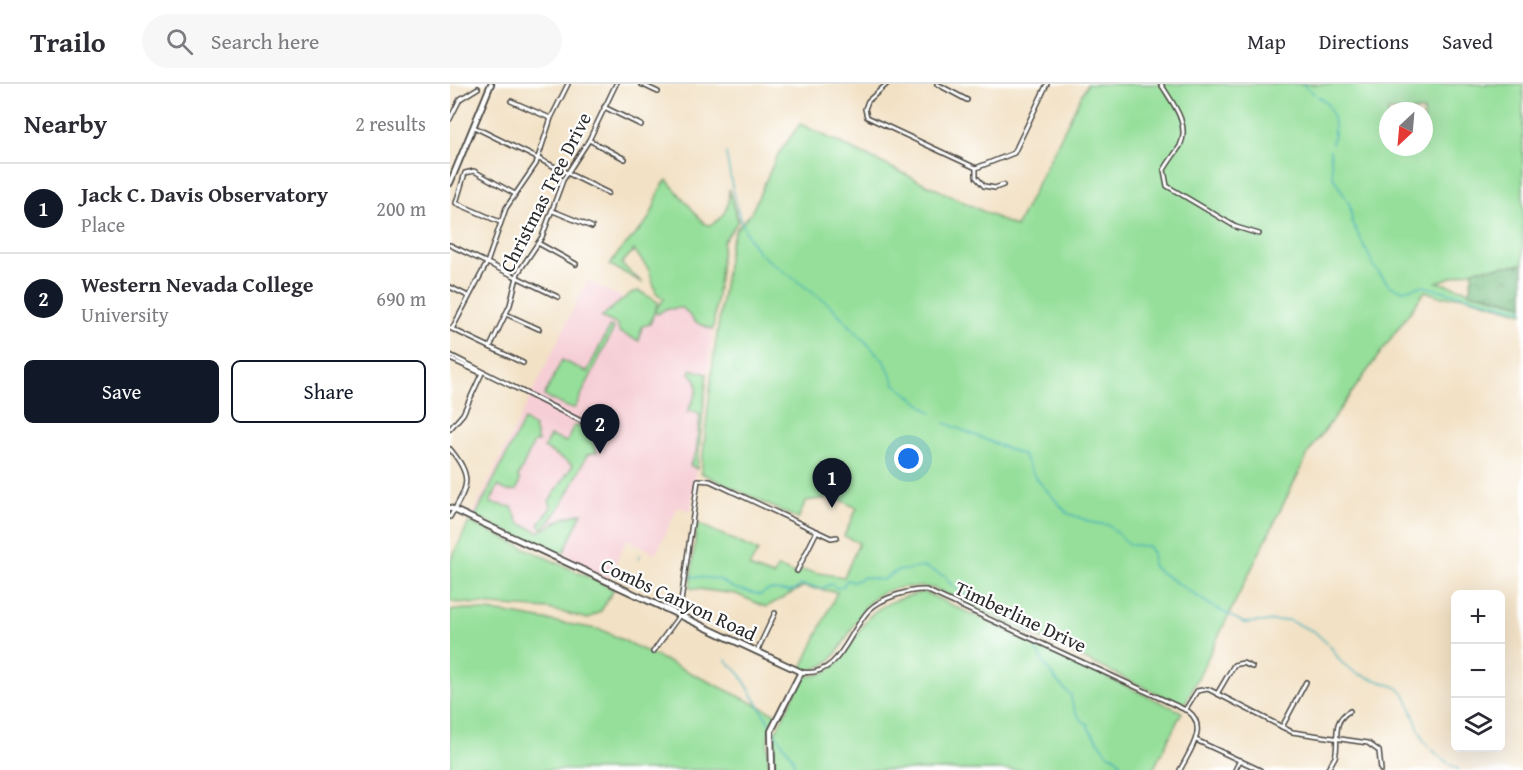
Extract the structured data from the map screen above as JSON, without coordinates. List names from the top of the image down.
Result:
{
  "streets": {
    "street": ["Christmas Tree Drive", "Combs Canyon Road", "Timberline Drive"]
  },
  "crossings": [
    ["Combs Canyon Road", "Timberline Drive"]
  ],
  "north": "bottom left",
  "page": {
    "header": "Trailo",
    "search": "Search here",
    "nav": ["Map", "Directions", "Saved"],
    "heading": ["Nearby", "2 results"],
    "list": [
      {
        "mark": "1",
        "name": "Jack C. Davis Observatory",
        "note": "Place",
        "value": "200 m"
      },
      {
        "mark": "2",
        "name": "Western Nevada College",
        "note": "University",
        "value": "690 m"
      }
    ],
    "buttons": ["Save", "Share"],
    "pins": ["2", "1"],
    "map_buttons": ["+", "−"]
  }
}
